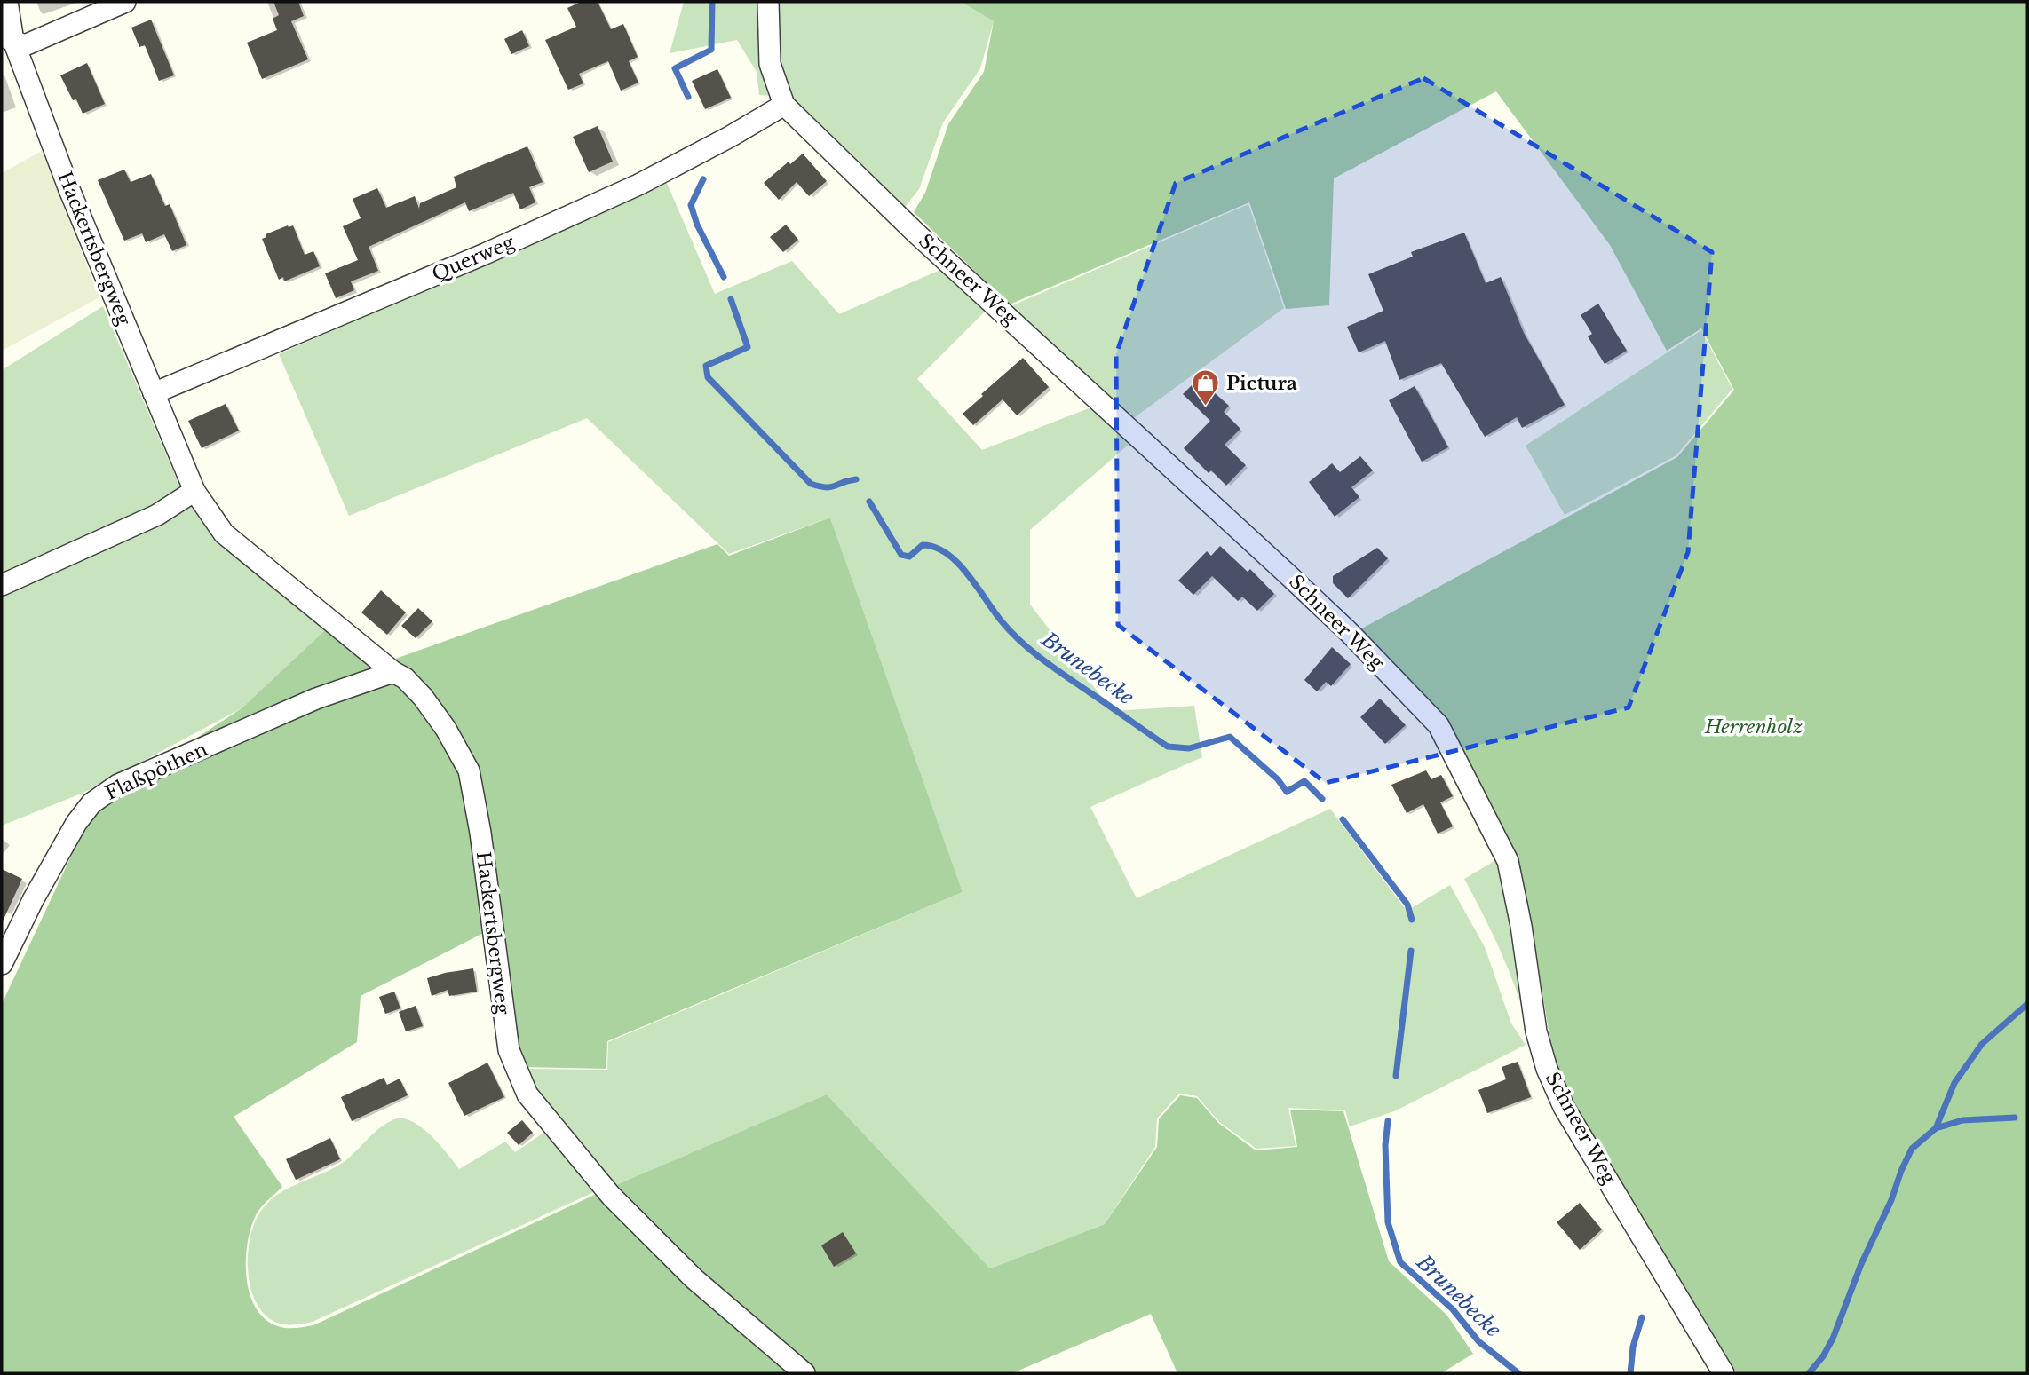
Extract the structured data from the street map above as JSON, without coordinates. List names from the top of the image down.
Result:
{
  "streets": {
    "street": [
      "Hackertsbergweg",
      "Querweg",
      "Schneer Weg",
      "Flaßpöthen"
    ]
  },
  "crossings": [
    ["Hackertsbergweg", "Querweg"],
    ["Hackertsbergweg", "Flaßpöthen"],
    ["Querweg", "Schneer Weg"]
  ],
  "water": ["Brunebecke"],
  "parks": ["Herrenholz"],
  "places": {
    "shop": ["Pictura"]
  }
}
